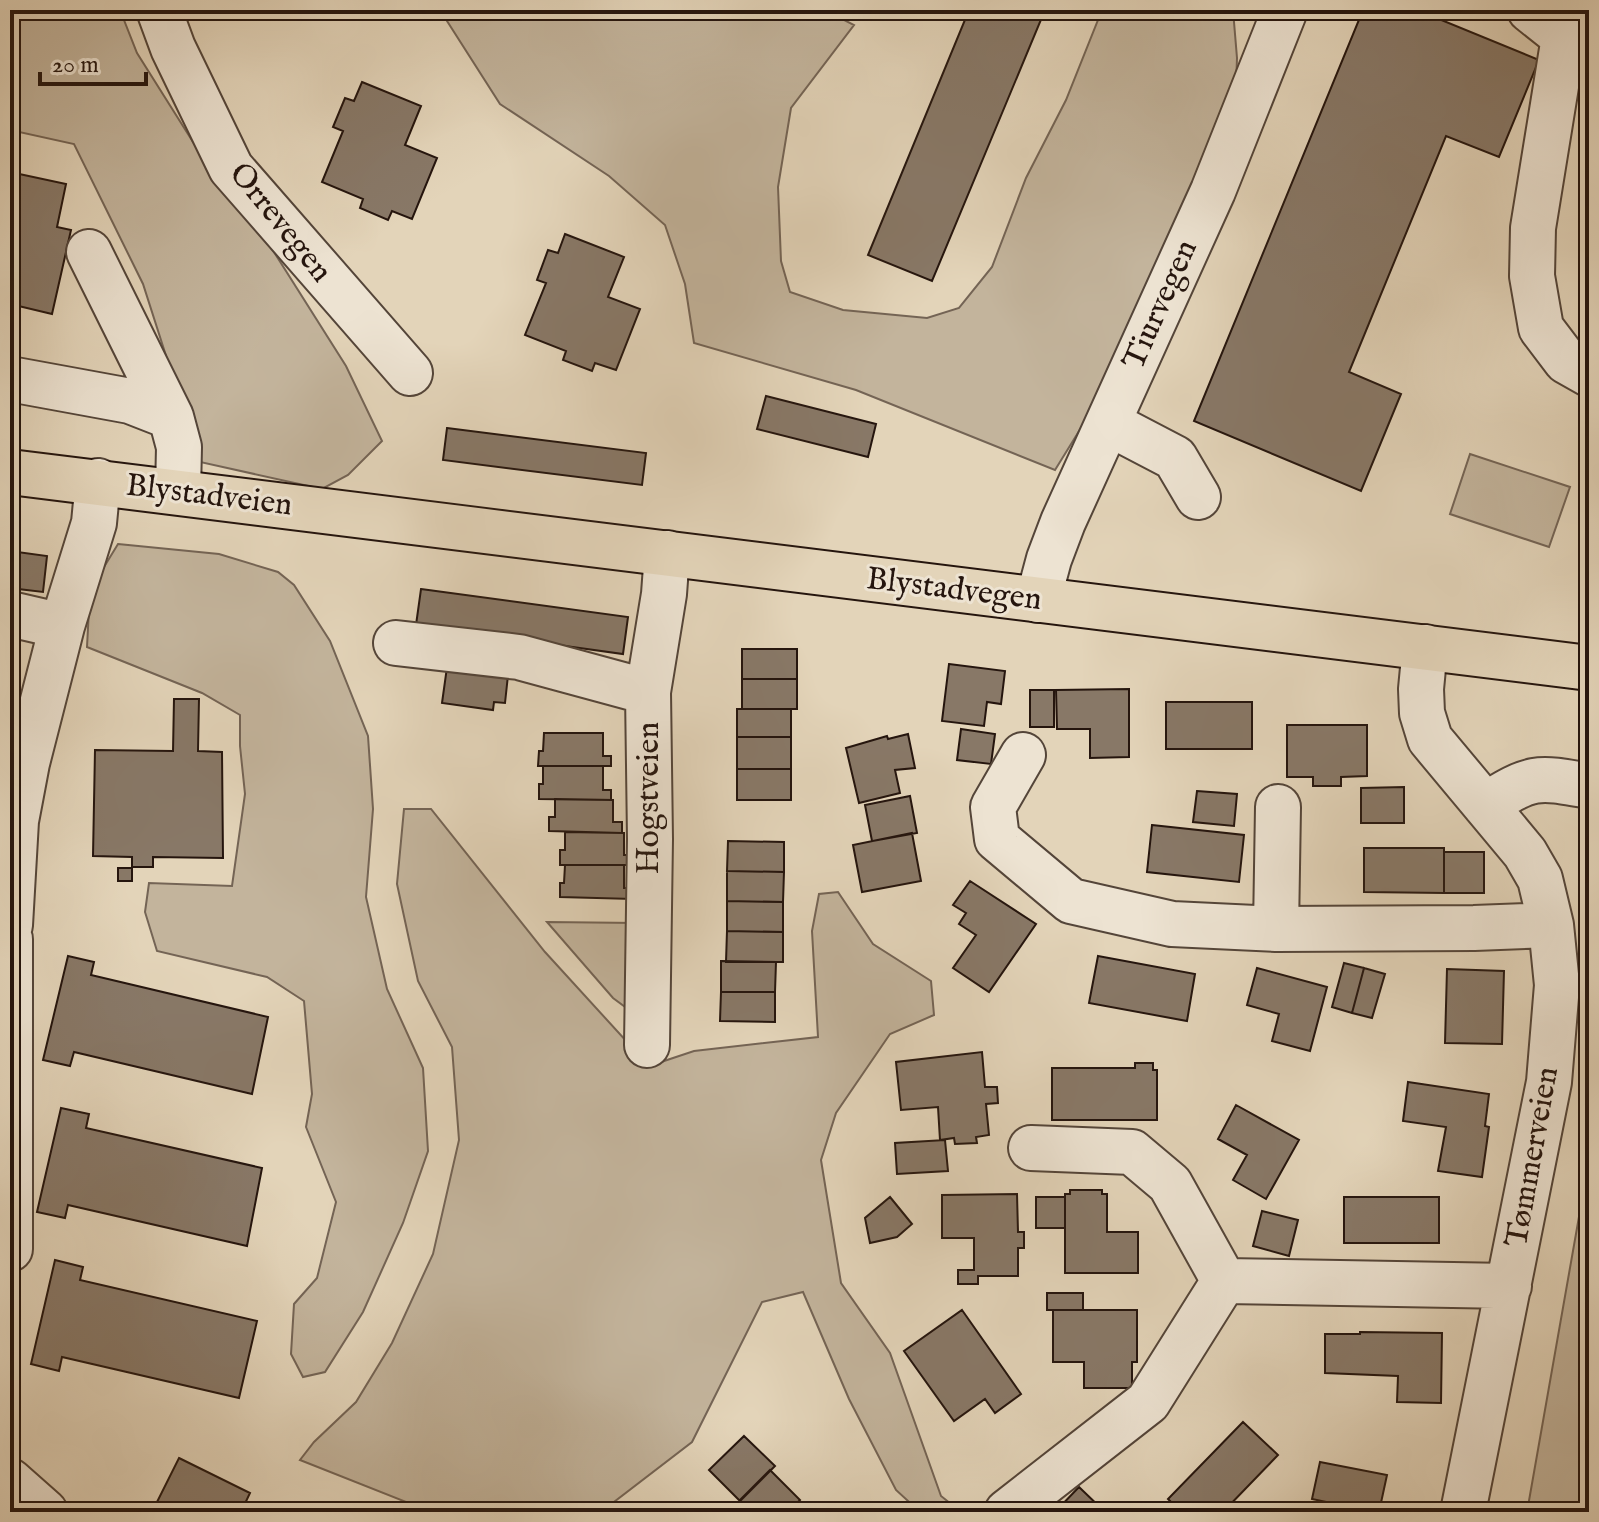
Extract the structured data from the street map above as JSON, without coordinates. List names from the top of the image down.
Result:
{
  "streets": {
    "main road": ["Blystadveien", "Blystadvegen"],
    "street": [
      "Orrevegen",
      "Tiurvegen",
      "Hogstveien",
      "Tømmerveien"
    ]
  },
  "crossings": [
    ["Tiurvegen", "Blystadvegen"],
    ["Blystadveien", "Blystadvegen"],
    ["Blystadvegen", "Hogstveien"],
    ["Blystadvegen", "Tømmerveien"]
  ],
  "scale_bar": "20 m"
}
